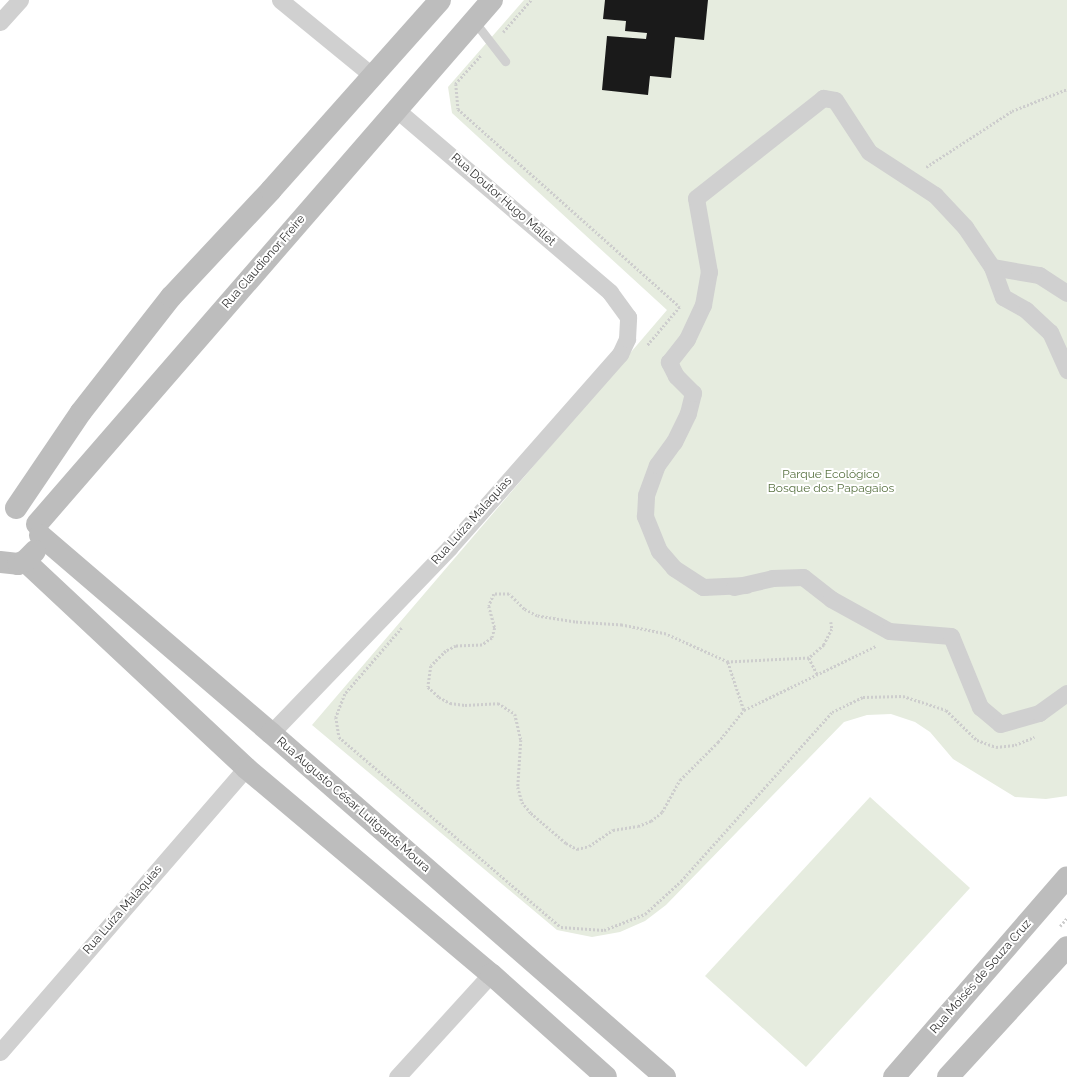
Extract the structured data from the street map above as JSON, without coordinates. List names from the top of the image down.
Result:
{
  "streets": {
    "street": [
      "Rua Doutor Hugo Mallet",
      "Rua Claudionor Freire",
      "Rua Luíza Malaquias",
      "Rua Augusto César Luitgards Moura",
      "Rua Moisés de Souza Cruz"
    ]
  },
  "crossings": [
    ["Rua Doutor Hugo Mallet", "Rua Claudionor Freire"],
    ["Rua Doutor Hugo Mallet", "Rua Luíza Malaquias"],
    ["Rua Claudionor Freire", "Rua Augusto César Luitgards Moura"],
    ["Rua Luíza Malaquias", "Rua Augusto César Luitgards Moura"]
  ],
  "parks": ["Parque Ecológico Bosque dos Papagaios"]
}
